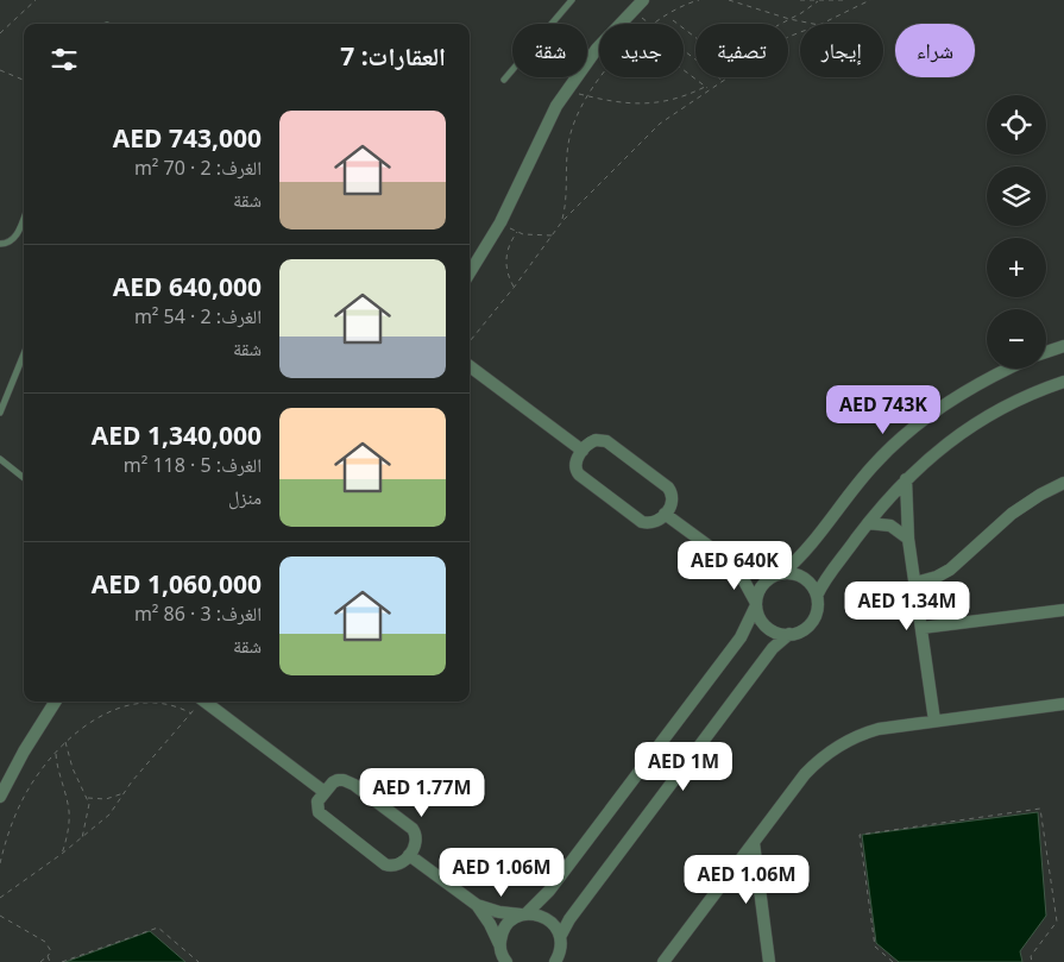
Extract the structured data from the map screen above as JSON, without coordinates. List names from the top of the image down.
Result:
{
  "page": {
    "chip": [
      "شراء",
      "إيجار",
      "تصفية",
      "جديد",
      "شقة"
    ],
    "heading": "العقارات: 7",
    "map_buttons": ["+", "−"],
    "list": [
      {
        "name": "AED 743,000",
        "note": "الغرف: 2 · 70 m² · شقة"
      },
      {
        "name": "AED 640,000",
        "note": "الغرف: 2 · 54 m² · شقة"
      },
      {
        "name": "AED 1,340,000",
        "note": "الغرف: 5 · 118 m² · منزل"
      },
      {
        "name": "AED 1,060,000",
        "note": "الغرف: 3 · 86 m² · شقة"
      }
    ],
    "price": [
      "AED 743K",
      "AED 640K",
      "AED 1.34M",
      "AED 1M",
      "AED 1.77M",
      "AED 1.06M",
      "AED 1.06M"
    ]
  }
}
